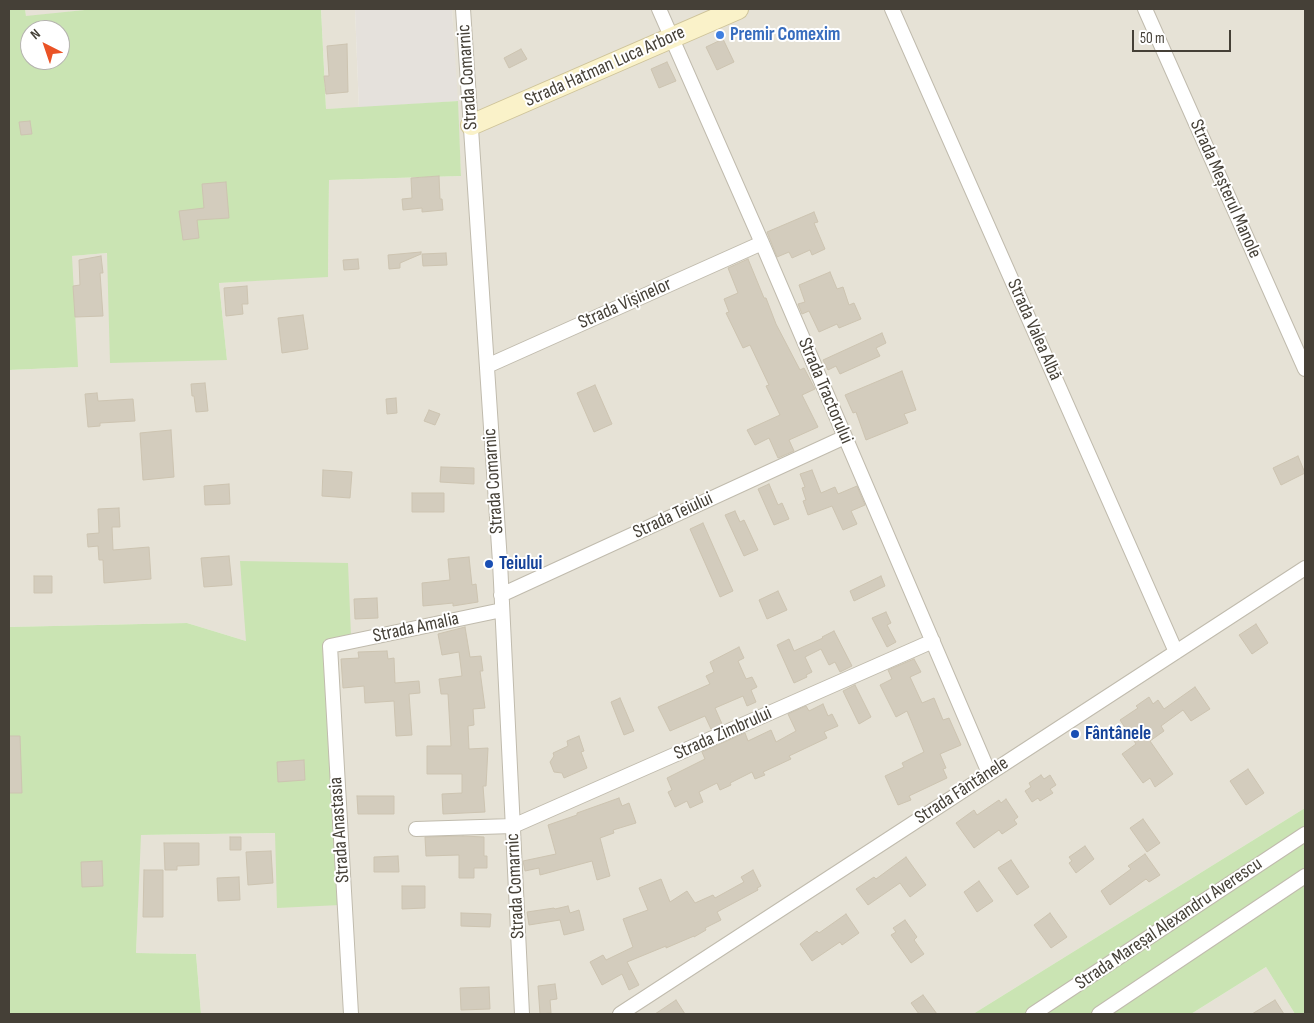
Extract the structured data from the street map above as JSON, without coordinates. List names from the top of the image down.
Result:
{
  "streets": {
    "street": [
      "Strada Hatman Luca Arbore",
      "Strada Comarnic",
      "Strada Meșterul Manole",
      "Strada Vișinelor",
      "Strada Valea Albă",
      "Strada Tractorului",
      "Strada Teiului",
      "Strada Amalia",
      "Strada Zimbrului",
      "Strada Fântânele",
      "Strada Anastasia",
      "Strada Mareșal Alexandru Averescu"
    ]
  },
  "crossings": [
    ["Strada Hatman Luca Arbore", "Strada Comarnic"],
    ["Strada Hatman Luca Arbore", "Strada Tractorului"],
    ["Strada Comarnic", "Strada Vișinelor"],
    ["Strada Comarnic", "Strada Teiului"],
    ["Strada Comarnic", "Strada Amalia"],
    ["Strada Comarnic", "Strada Zimbrului"],
    ["Strada Vișinelor", "Strada Tractorului"],
    ["Strada Valea Albă", "Strada Fântânele"],
    ["Strada Tractorului", "Strada Teiului"],
    ["Strada Tractorului", "Strada Zimbrului"],
    ["Strada Tractorului", "Strada Fântânele"],
    ["Strada Amalia", "Strada Anastasia"]
  ],
  "places": ["Premir Comexim", "Teiului", "Fântânele"],
  "scale_bar": "50 m",
  "north": "top left"
}
